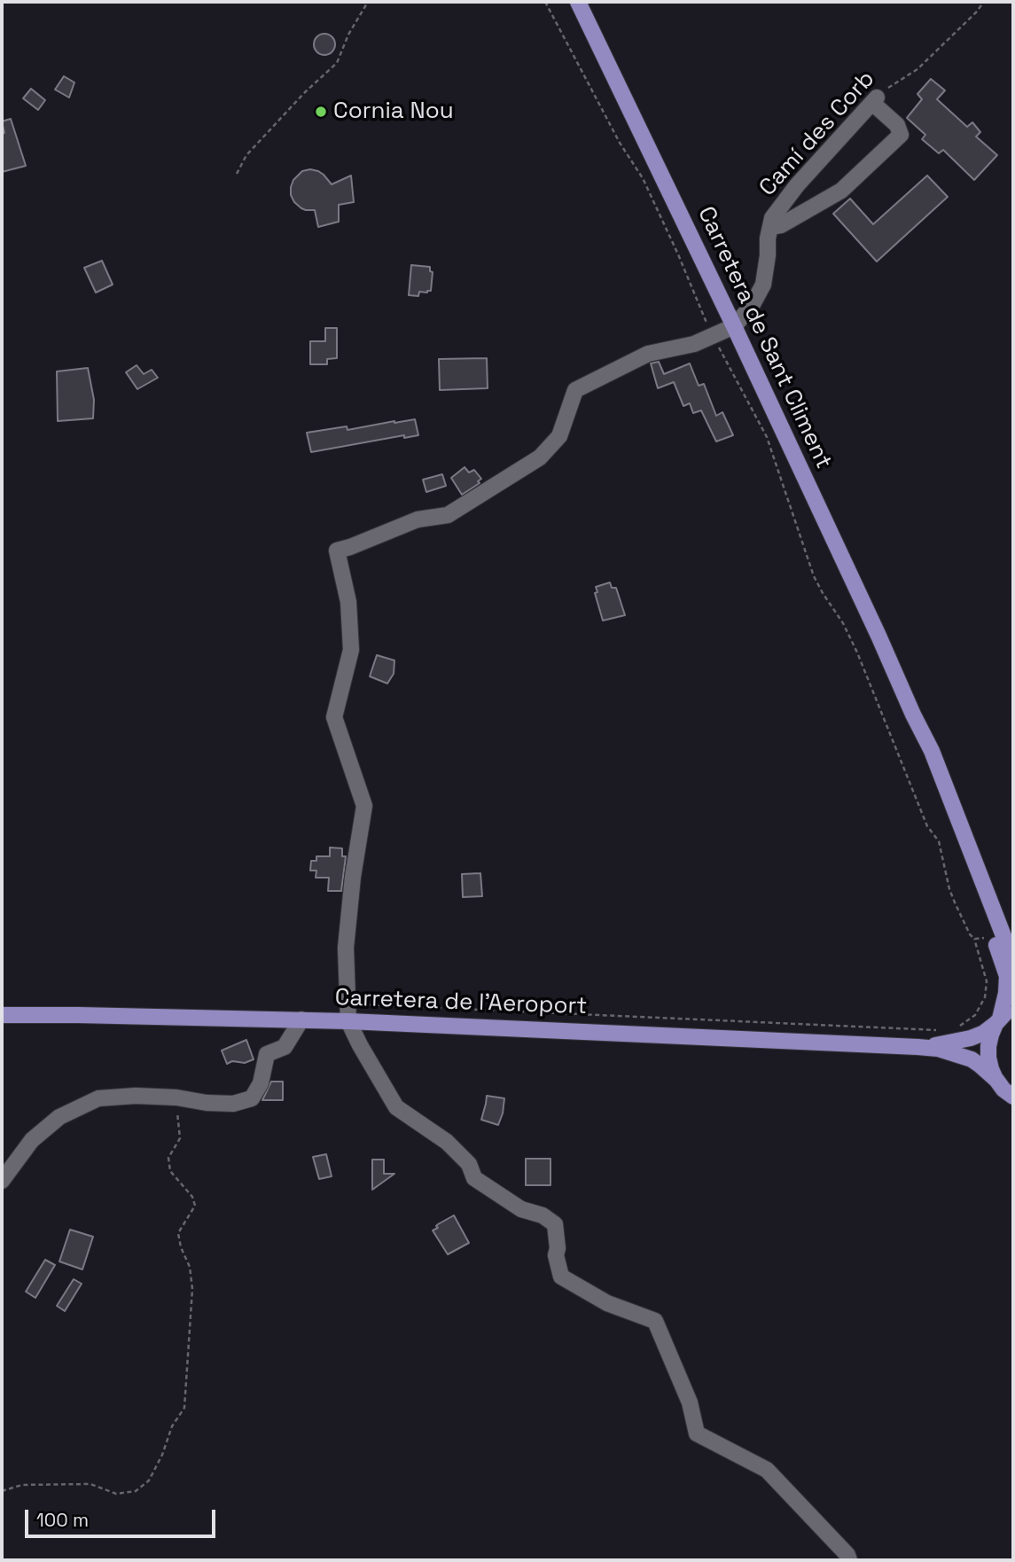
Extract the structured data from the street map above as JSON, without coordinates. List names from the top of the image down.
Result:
{
  "streets": {
    "main road": ["Carretera de Sant Climent", "Carretera de l'Aeroport"],
    "street": ["Camí des Corb"]
  },
  "crossings": [
    ["Camí des Corb", "Carretera de Sant Climent"]
  ],
  "places": ["Cornia Nou"],
  "scale_bar": "100 m"
}
